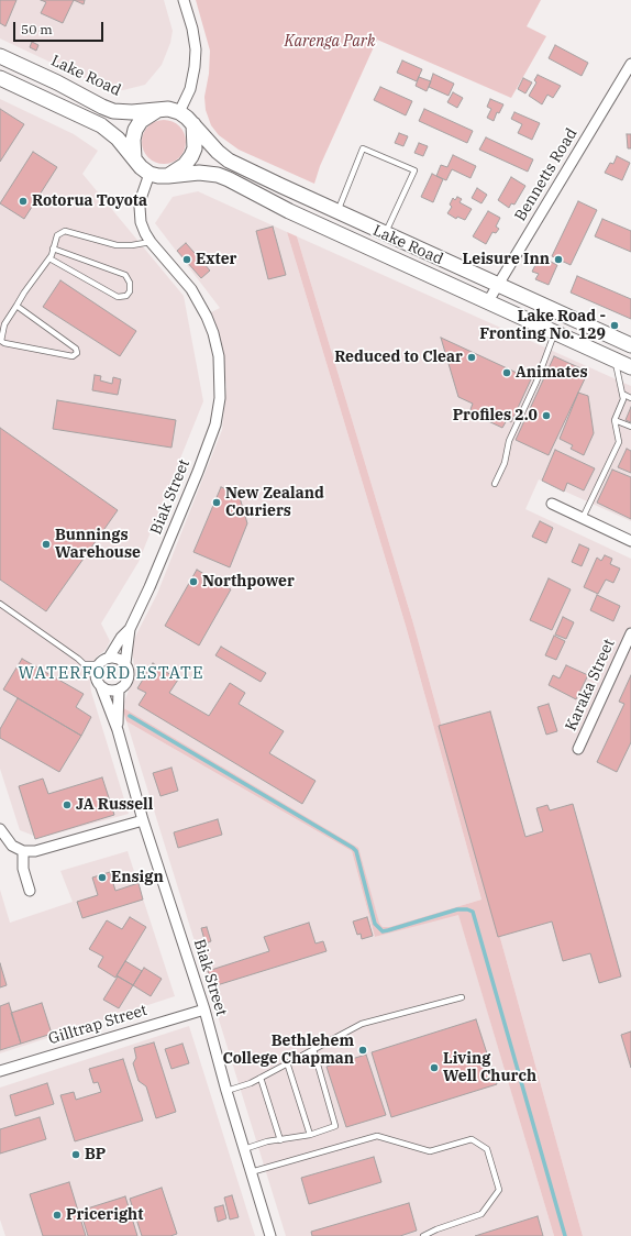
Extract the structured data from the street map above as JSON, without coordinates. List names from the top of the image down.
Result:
{
  "streets": {
    "main road": ["Lake Road"],
    "street": [
      "Bennetts Road",
      "Biak Street",
      "Karaka Street",
      "Gilltrap Street"
    ]
  },
  "crossings": [
    ["Lake Road", "Bennetts Road"],
    ["Lake Road", "Biak Street"],
    ["Biak Street", "Gilltrap Street"]
  ],
  "districts": ["WATERFORD ESTATE"],
  "parks": ["Karenga Park"],
  "places": [
    "Rotorua Toyota",
    "Exter",
    "Leisure Inn",
    "Lake Road - Fronting No. 129",
    "Reduced to Clear",
    "Animates",
    "Profiles 2.0",
    "New Zealand Couriers",
    "Bunnings Warehouse",
    "Northpower",
    "JA Russell",
    "Ensign",
    "Bethlehem College Chapman",
    "Living Well Church",
    "BP",
    "Priceright"
  ],
  "scale_bar": "50 m"
}
